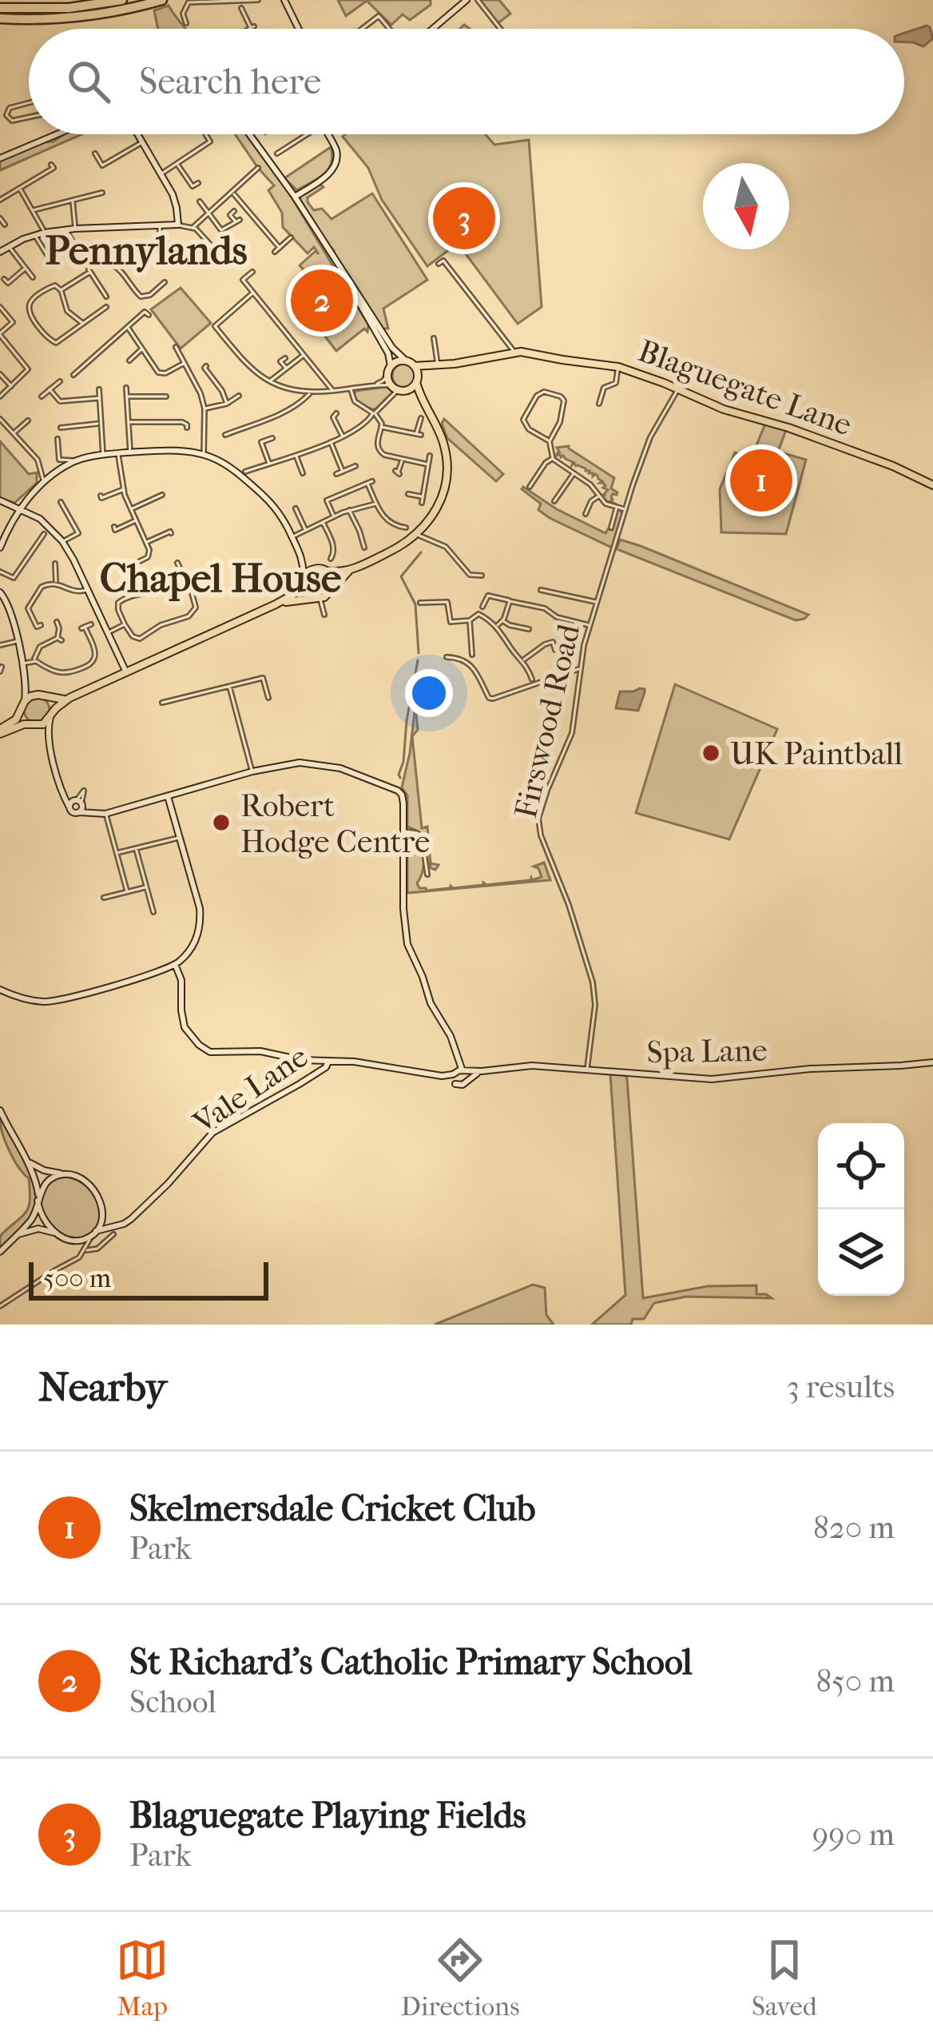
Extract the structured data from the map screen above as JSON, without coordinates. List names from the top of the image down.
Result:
{
  "streets": {
    "main road": ["Blaguegate Lane"],
    "street": ["Firswood Road", "Spa Lane", "Vale Lane"]
  },
  "crossings": [
    ["Blaguegate Lane", "Firswood Road"],
    ["Firswood Road", "Spa Lane"]
  ],
  "districts": ["Pennylands", "Chapel House"],
  "places": ["UK Paintball", "Robert Hodge Centre"],
  "scale_bar": "500 m",
  "north": "bottom",
  "page": {
    "search": "Search here",
    "pins": ["3", "2", "1"],
    "scale": "500 m",
    "heading": ["Nearby", "3 results"],
    "list": [
      {
        "mark": "1",
        "name": "Skelmersdale Cricket Club",
        "note": "Park",
        "value": "820 m"
      },
      {
        "mark": "2",
        "name": "St Richard's Catholic Primary School",
        "note": "School",
        "value": "850 m"
      },
      {
        "mark": "3",
        "name": "Blaguegate Playing Fields",
        "note": "Park",
        "value": "990 m"
      }
    ],
    "nav": ["Map", "Directions", "Saved"]
  }
}
